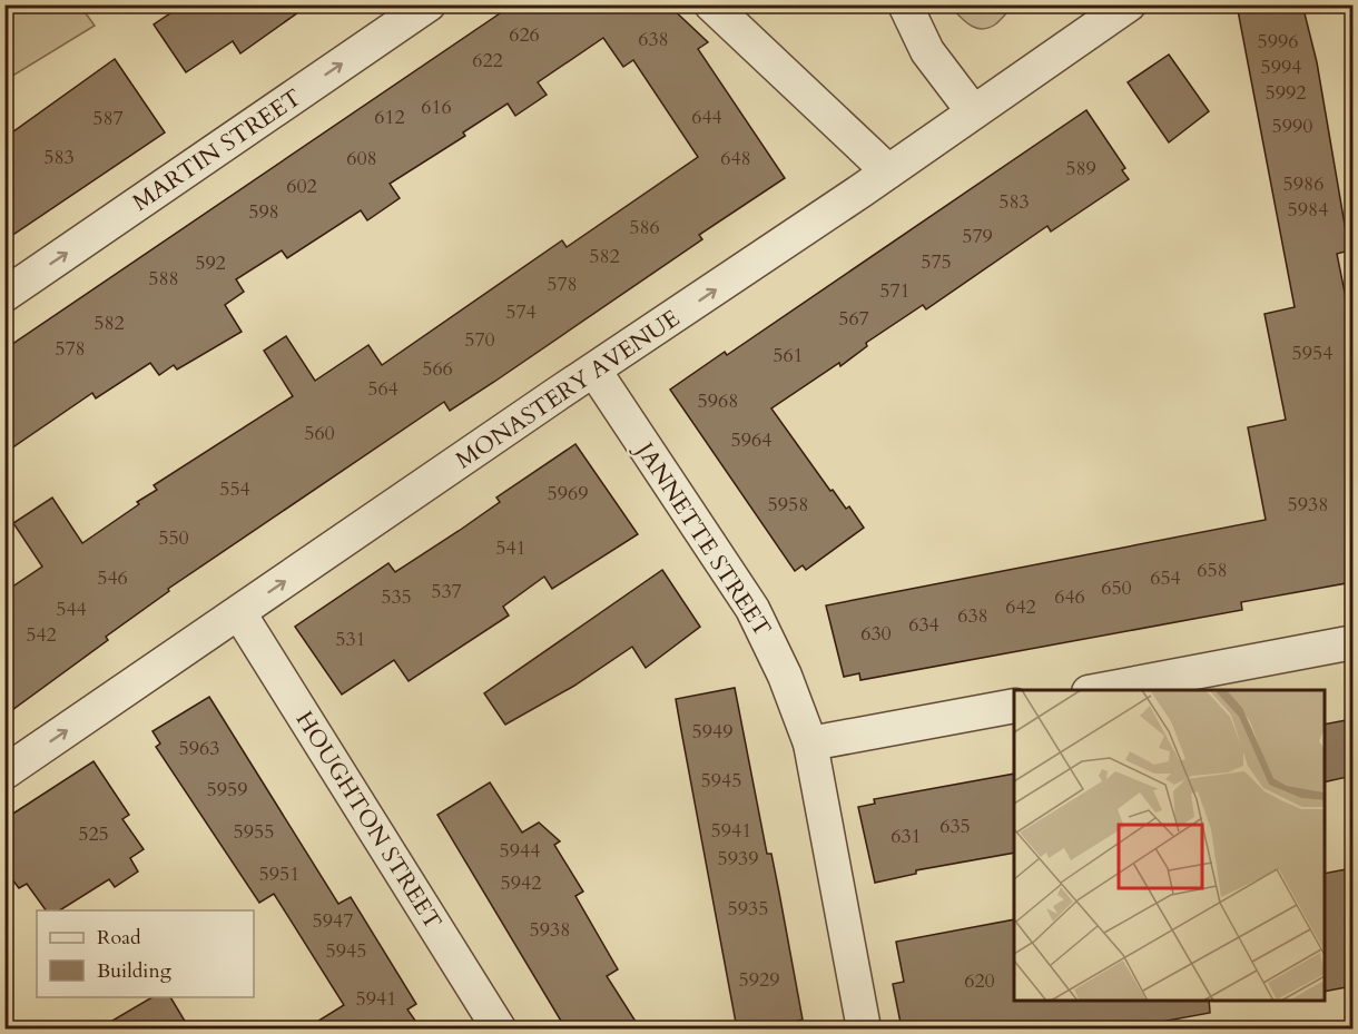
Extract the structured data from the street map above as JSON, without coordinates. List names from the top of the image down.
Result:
{
  "streets": {
    "street": [
      "MARTIN STREET",
      "MONASTERY AVENUE",
      "JANNETTE STREET",
      "HOUGHTON STREET"
    ]
  },
  "crossings": [
    ["MONASTERY AVENUE", "JANNETTE STREET"],
    ["MONASTERY AVENUE", "HOUGHTON STREET"]
  ],
  "one_way": ["MARTIN STREET", "MONASTERY AVENUE"],
  "house_numbers": [
    "626",
    "638",
    "5996",
    "622",
    "5994",
    "5992",
    "616",
    "612",
    "644",
    "587",
    "5990",
    "583",
    "608",
    "648",
    "589",
    "5986",
    "602",
    "583",
    "5984",
    "598",
    "586",
    "579",
    "582",
    "575",
    "592",
    "588",
    "578",
    "571",
    "574",
    "567",
    "582",
    "570",
    "578",
    "5954",
    "561",
    "566",
    "564",
    "5968",
    "560",
    "5964",
    "554",
    "5969",
    "5958",
    "5938",
    "550",
    "541",
    "658",
    "546",
    "654",
    "650",
    "537",
    "535",
    "646",
    "642",
    "544",
    "638",
    "634",
    "630",
    "542",
    "531",
    "5949",
    "5963",
    "5945",
    "5959",
    "635",
    "5941",
    "5955",
    "525",
    "631",
    "5944",
    "5939",
    "5951",
    "5942",
    "5935",
    "5947",
    "5938",
    "5945",
    "5929",
    "620",
    "5941"
  ],
  "legend": ["Road", "Building"]
}
